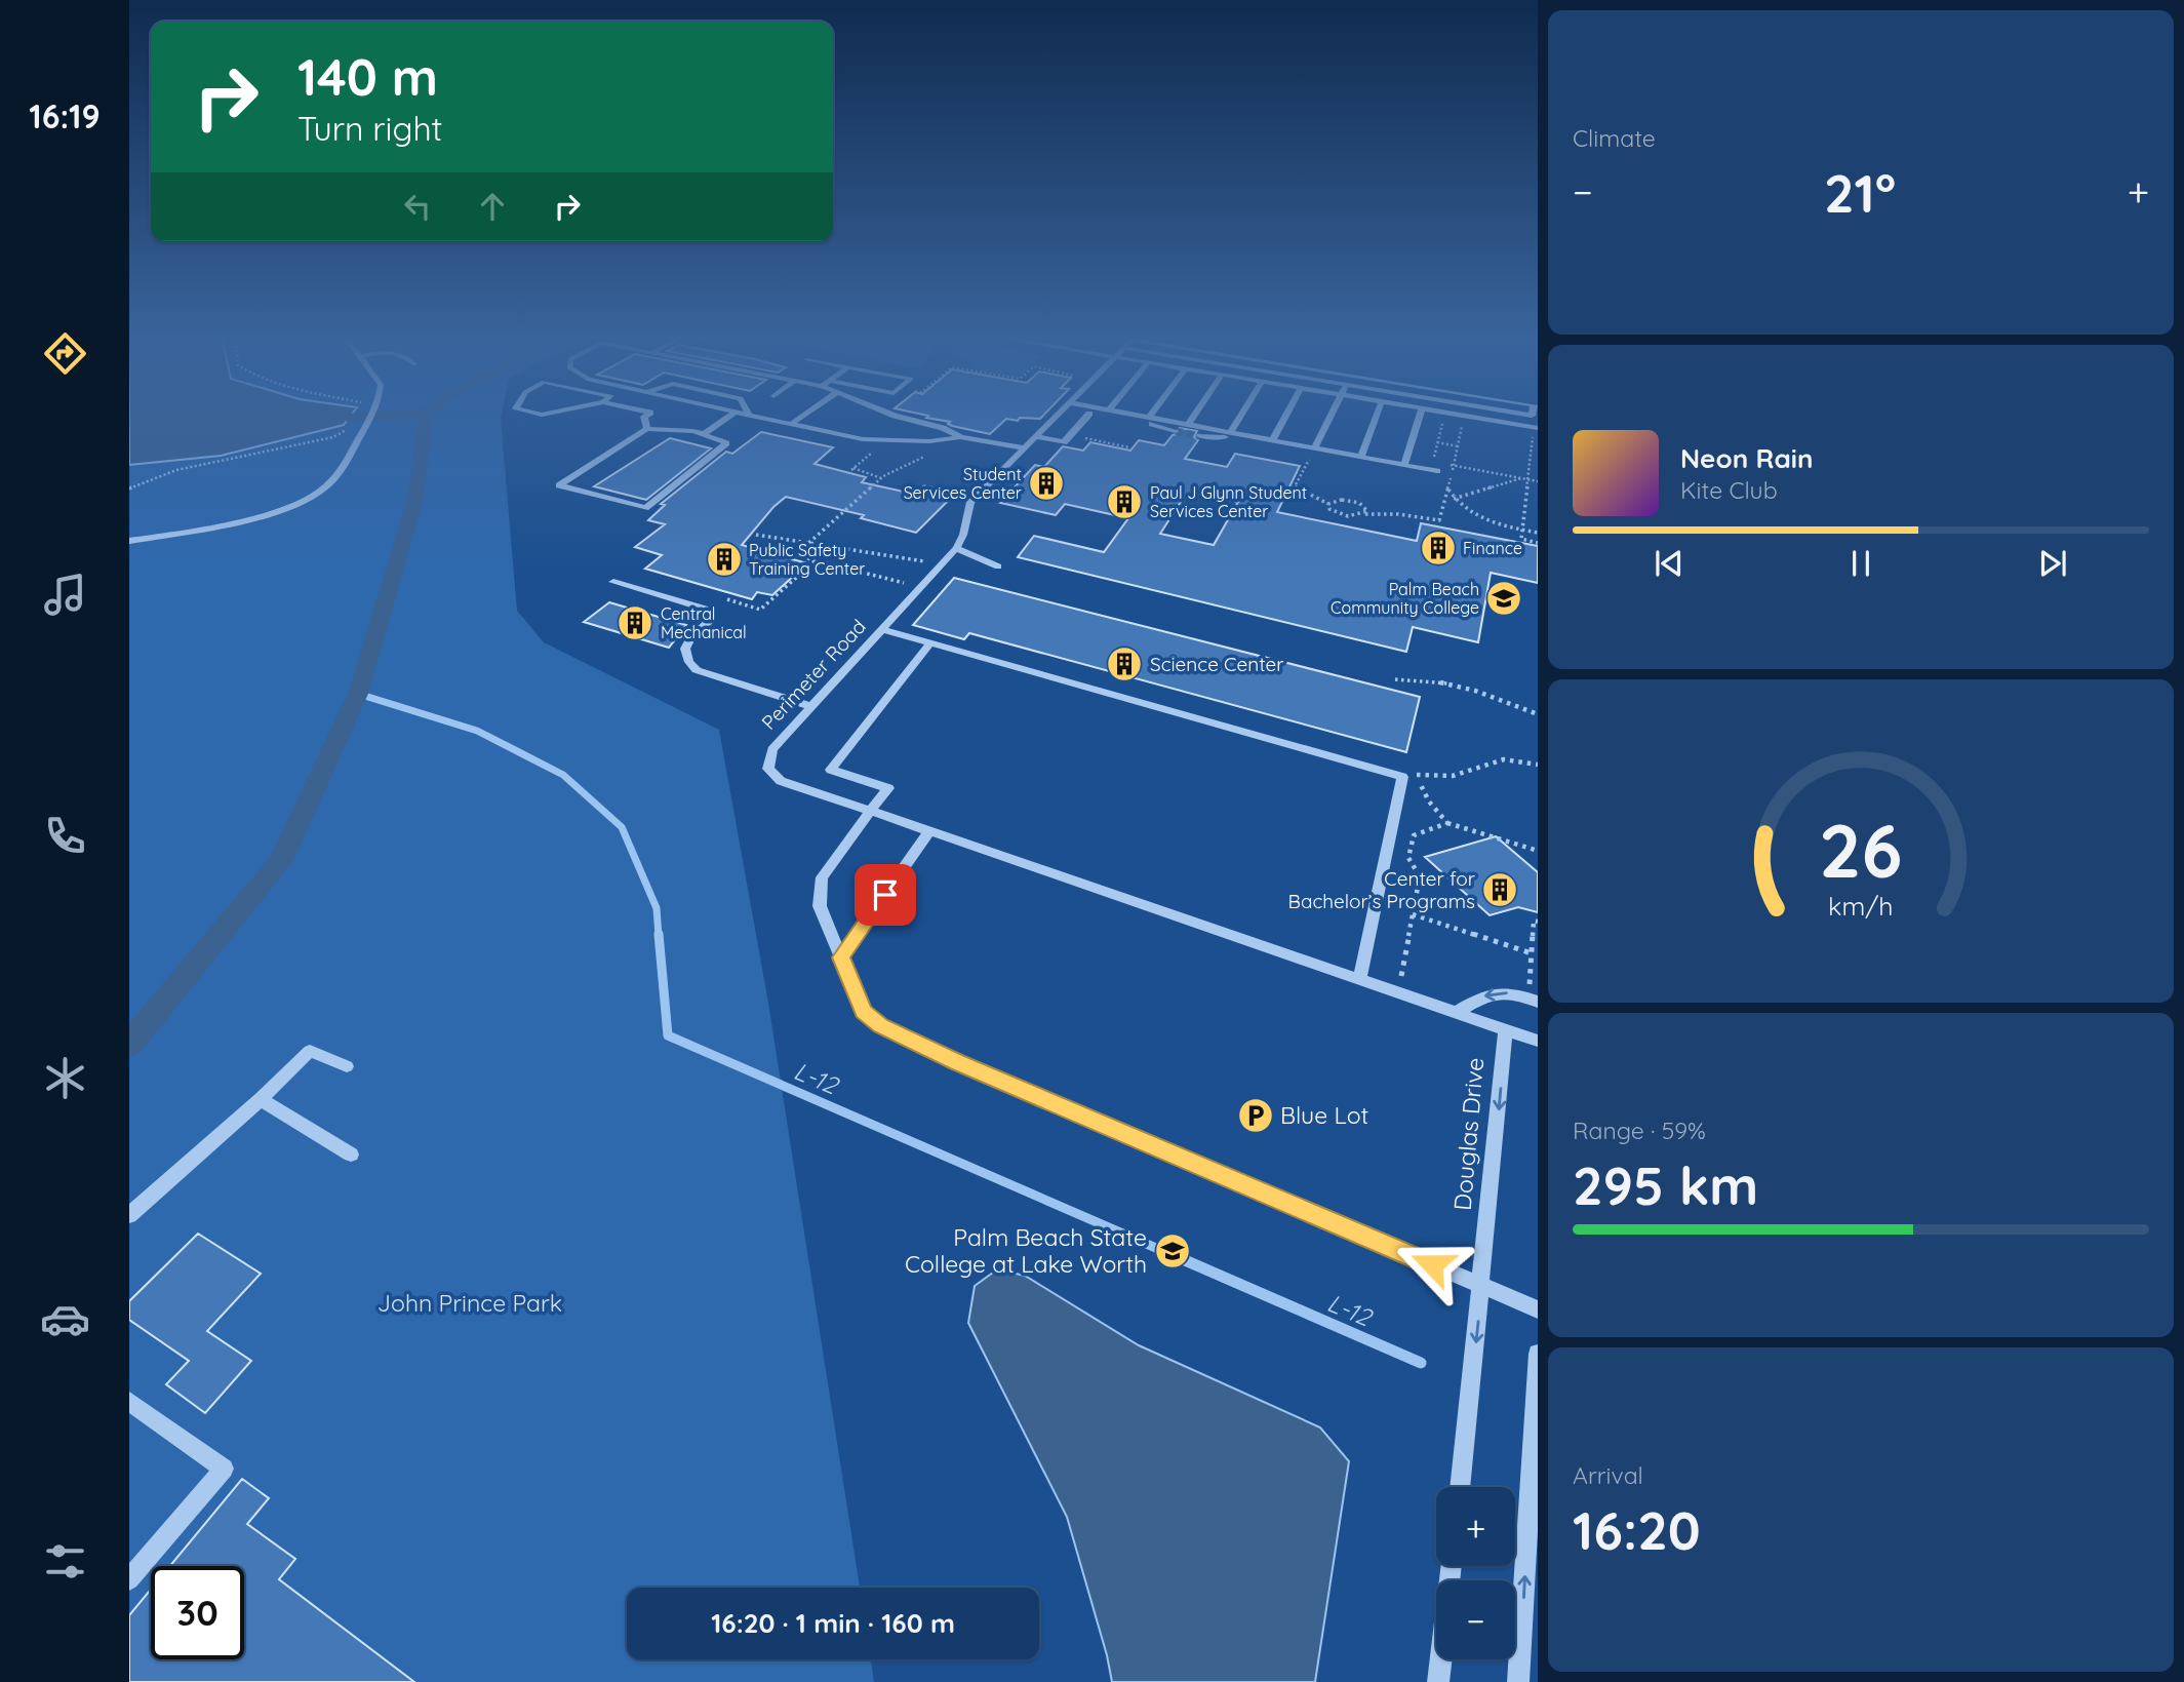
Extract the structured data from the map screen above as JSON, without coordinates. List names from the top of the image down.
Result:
{
  "streets": {
    "street": ["Perimeter Road", "Douglas Drive"]
  },
  "water": ["L-12"],
  "parks": ["John Prince Park"],
  "places": {
    "building": [
      "Student Services Center",
      "Paul J Glynn Student Services Center",
      "Finance",
      "Public Safety Training Center",
      "Central Mechanical",
      "Science Center",
      "Center for Bachelor’s Programs"
    ],
    "school or university": ["Palm Beach Community College", "Palm Beach State College at Lake Worth"],
    "parking": ["Blue Lot"]
  },
  "page": {
    "tabs": "16:19",
    "tile": [
      "Climate",
      ["Range · 59%", "295 km"],
      ["Arrival", "16:20"]
    ],
    "turn": ["140 m", "Turn right"],
    "heat": ["−", "21°", "+"],
    "song": ["Neon Rain", "Kite Club"],
    "map_buttons": ["+", "−"],
    "limit": "30",
    "trip": "16:20 · 1 min · 160 m",
    "gauge": ["26", "km/h"]
  }
}
